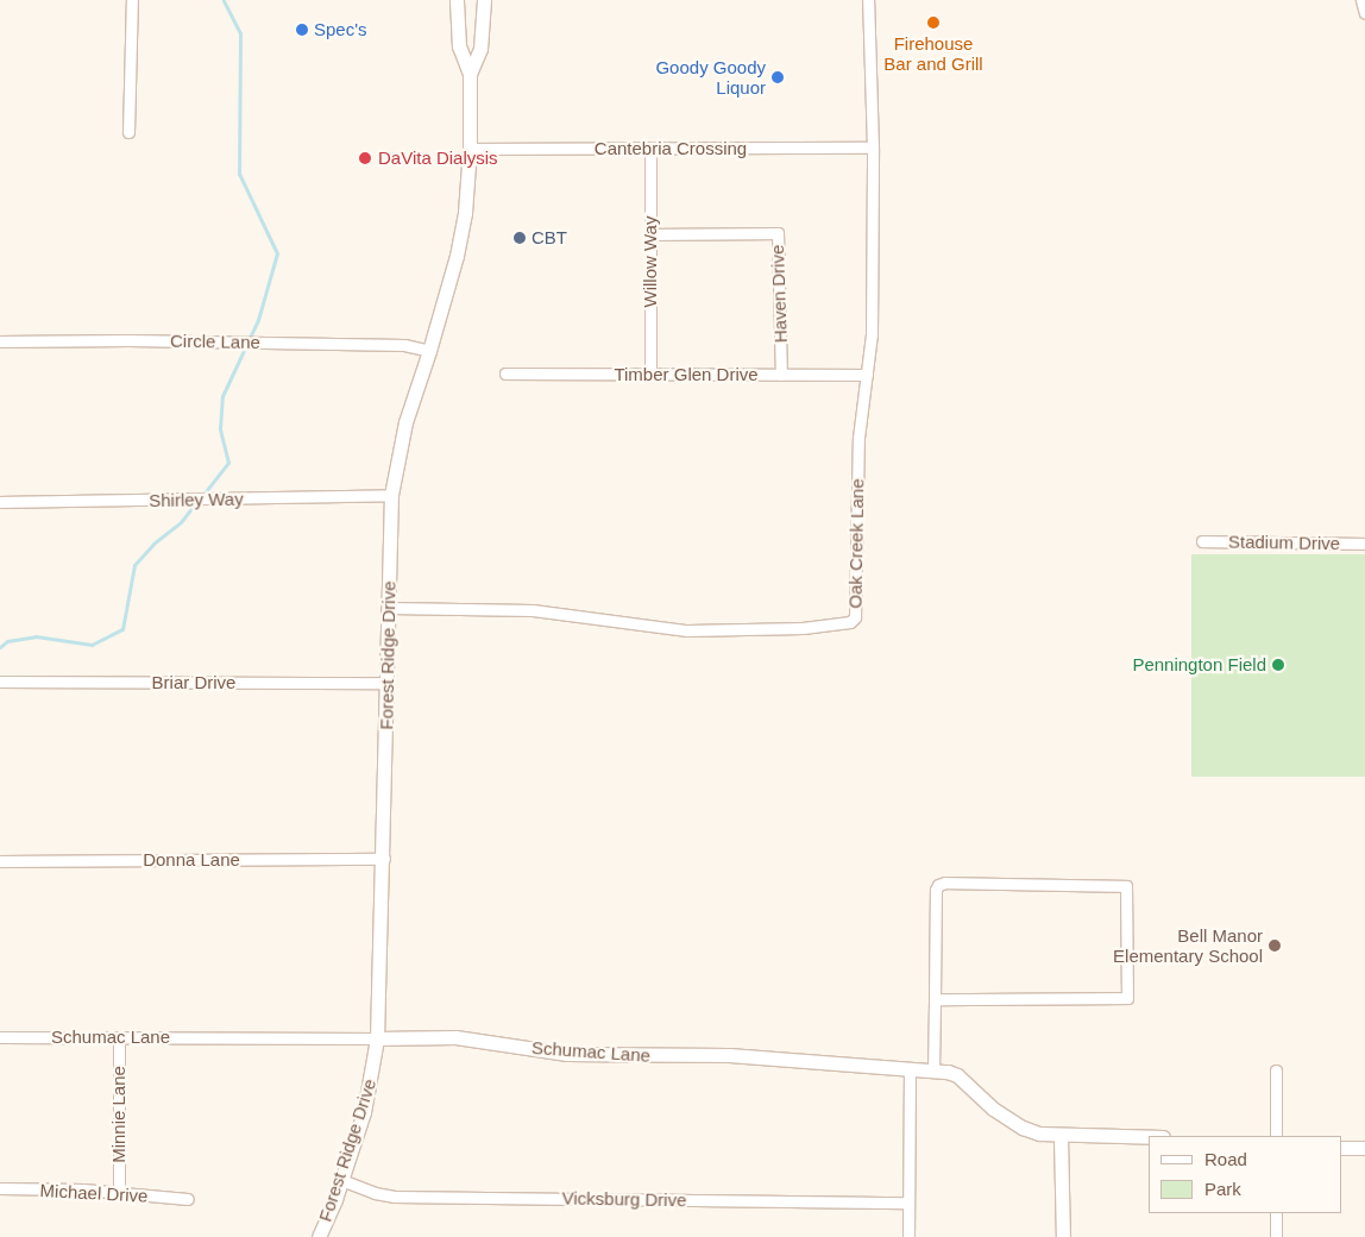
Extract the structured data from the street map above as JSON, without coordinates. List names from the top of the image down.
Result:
{
  "streets": {
    "main road": ["Forest Ridge Drive", "Schumac Lane"],
    "street": [
      "Cantebria Crossing",
      "Willow Way",
      "Haven Drive",
      "Circle Lane",
      "Timber Glen Drive",
      "Shirley Way",
      "Stadium Drive",
      "Oak Creek Lane",
      "Briar Drive",
      "Donna Lane",
      "Minnie Lane",
      "Michael Drive",
      "Vicksburg Drive"
    ]
  },
  "crossings": [
    ["Cantebria Crossing", "Willow Way"],
    ["Cantebria Crossing", "Oak Creek Lane"],
    ["Cantebria Crossing", "Forest Ridge Drive"],
    ["Willow Way", "Haven Drive"],
    ["Willow Way", "Timber Glen Drive"],
    ["Haven Drive", "Timber Glen Drive"],
    ["Circle Lane", "Forest Ridge Drive"],
    ["Timber Glen Drive", "Oak Creek Lane"],
    ["Shirley Way", "Forest Ridge Drive"],
    ["Oak Creek Lane", "Forest Ridge Drive"],
    ["Forest Ridge Drive", "Briar Drive"],
    ["Forest Ridge Drive", "Donna Lane"],
    ["Forest Ridge Drive", "Schumac Lane"],
    ["Forest Ridge Drive", "Vicksburg Drive"],
    ["Schumac Lane", "Minnie Lane"],
    ["Minnie Lane", "Michael Drive"]
  ],
  "places": [
    "Firehouse Bar and Grill",
    "Spec's",
    "Goody Goody Liquor",
    "DaVita Dialysis",
    "CBT",
    "Pennington Field",
    "Bell Manor Elementary School"
  ],
  "legend": ["Road", "Park"]
}
